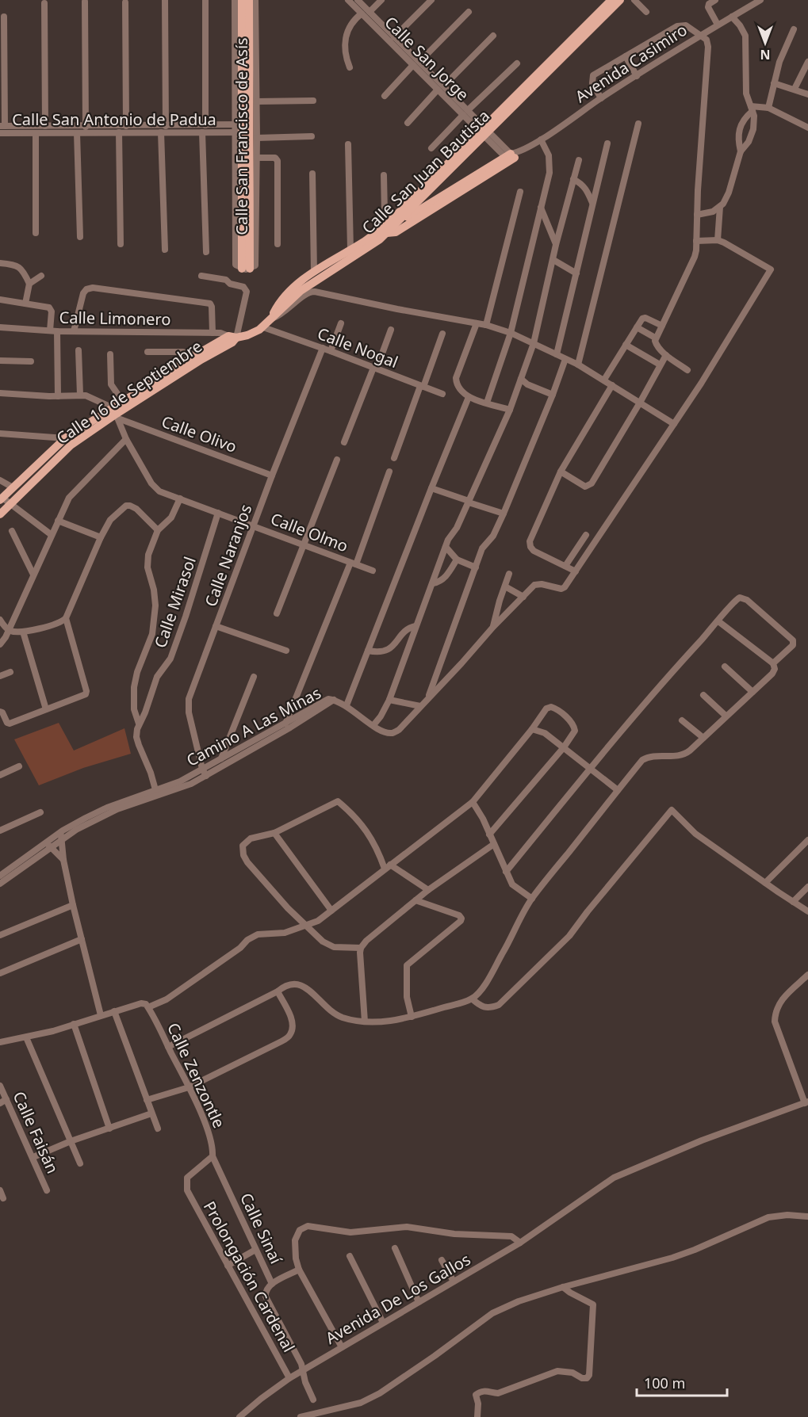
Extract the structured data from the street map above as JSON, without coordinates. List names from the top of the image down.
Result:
{
  "streets": {
    "main road": ["Calle San Francisco de Asís", "Calle San Juan Bautista", "Calle 16 de Septiembre"],
    "street": [
      "Calle San Jorge",
      "Avenida Casimiro",
      "Calle San Antonio de Padua",
      "Calle Limonero",
      "Calle Nogal",
      "Calle Olivo",
      "Calle Olmo",
      "Calle Naranjos",
      "Calle Mirasol",
      "Camino A Las Minas",
      "Calle Zenzontle",
      "Calle Faisán",
      "Calle Sinaí",
      "Prolongación Cardenal",
      "Avenida De Los Gallos"
    ]
  },
  "crossings": [
    ["Calle San Jorge", "Avenida Casimiro"],
    ["Calle San Jorge", "Calle San Juan Bautista"],
    ["Calle San Antonio de Padua", "Calle San Francisco de Asís"],
    ["Calle San Juan Bautista", "Calle 16 de Septiembre"],
    ["Calle Limonero", "Calle 16 de Septiembre"],
    ["Calle Nogal", "Calle 16 de Septiembre"],
    ["Calle Nogal", "Calle Naranjos"],
    ["Calle 16 de Septiembre", "Calle Olivo"],
    ["Calle 16 de Septiembre", "Calle Olmo"],
    ["Calle Olivo", "Calle Olmo"],
    ["Calle Olivo", "Calle Naranjos"],
    ["Calle Olmo", "Calle Naranjos"],
    ["Calle Olmo", "Calle Mirasol"],
    ["Calle Naranjos", "Camino A Las Minas"],
    ["Calle Zenzontle", "Calle Sinaí"],
    ["Calle Zenzontle", "Prolongación Cardenal"],
    ["Calle Sinaí", "Prolongación Cardenal"],
    ["Prolongación Cardenal", "Avenida De Los Gallos"]
  ],
  "scale_bar": "100 m",
  "north": "bottom"
}
